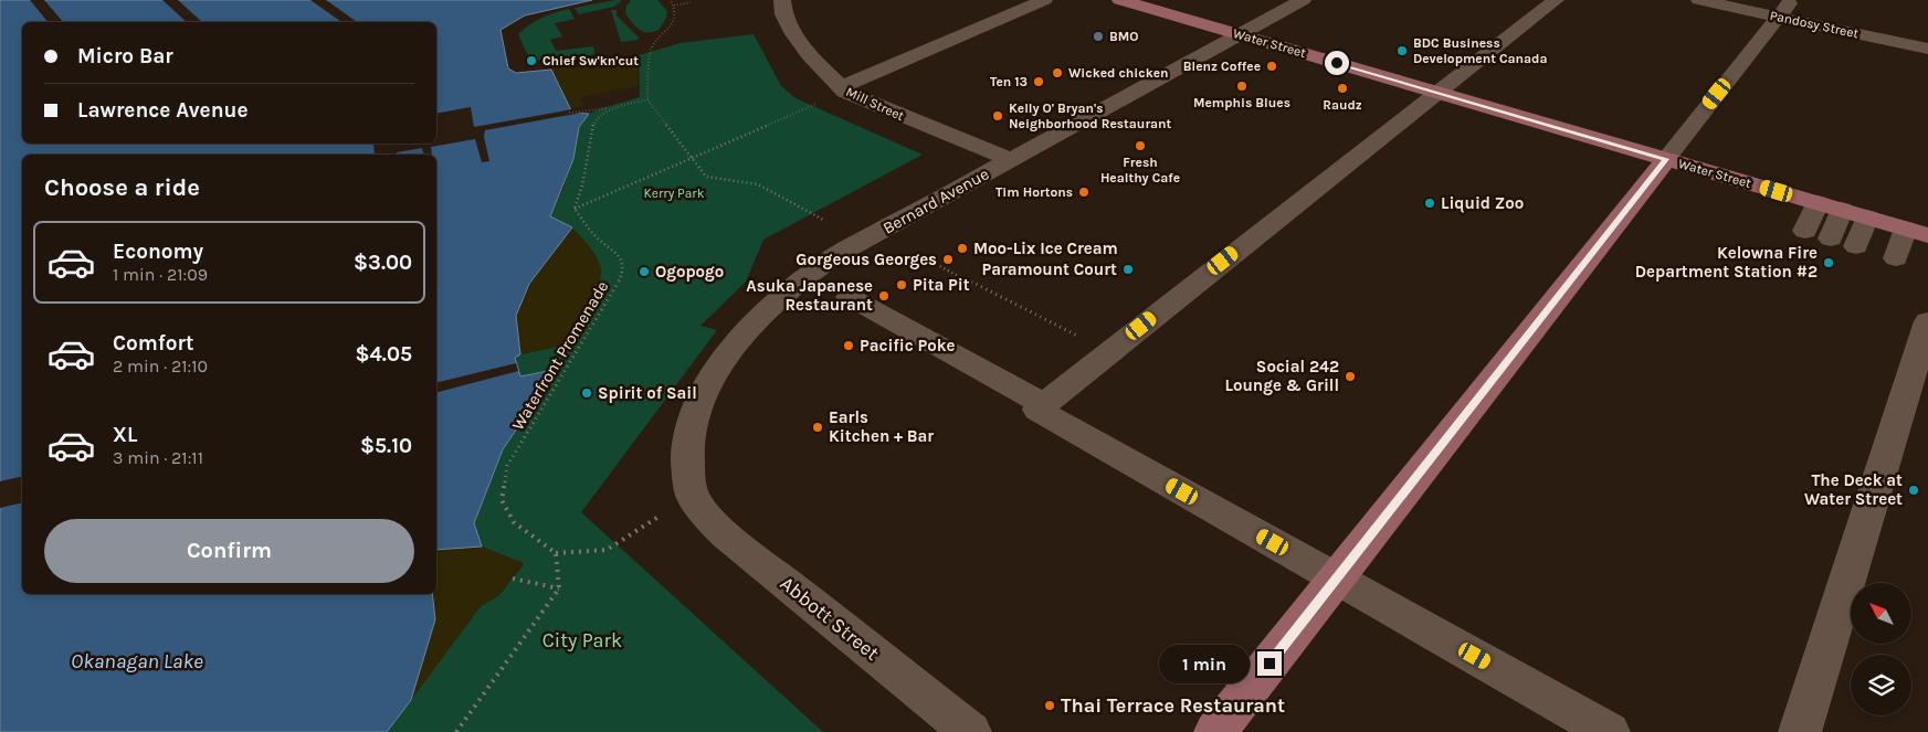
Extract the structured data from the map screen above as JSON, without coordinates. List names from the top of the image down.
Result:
{
  "streets": {
    "main road": ["Water Street"],
    "street": [
      "Pandosy Street",
      "Mill Street",
      "Bernard Avenue",
      "Abbott Street"
    ],
    "path": ["Waterfront Promenade"]
  },
  "crossings": [
    ["Water Street", "Bernard Avenue"],
    ["Mill Street", "Bernard Avenue"],
    ["Bernard Avenue", "Abbott Street"]
  ],
  "water": ["Okanagan Lake"],
  "parks": ["Kerry Park", "City Park"],
  "places": [
    "BMO",
    "BDC Business Development Canada",
    "Chief Sw'kn'cut",
    "Blenz Coffee",
    "Wicked chicken",
    "Ten 13",
    "Memphis Blues",
    "Raudz",
    "Kelly O' Bryan's Neighborhood Restaurant",
    "Fresh Healthy Cafe",
    "Tim Hortons",
    "Liquid Zoo",
    "Moo-Lix Ice Cream",
    "Gorgeous Georges",
    "Kelowna Fire Department Station #2",
    "Paramount Court",
    "Ogopogo",
    "Pita Pit",
    "Asuka Japanese Restaurant",
    "Pacific Poke",
    "Social 242 Lounge & Grill",
    "Spirit of Sail",
    "Earls Kitchen + Bar",
    "The Deck at Water Street",
    "Thai Terrace Restaurant"
  ],
  "north": "top left",
  "page": {
    "banner": ["Micro Bar", "Lawrence Avenue"],
    "heading": "Choose a ride",
    "list": [
      {
        "name": "Economy",
        "note": "1 min · 21:09",
        "value": "$3.00"
      },
      {
        "name": "Comfort",
        "note": "2 min · 21:10",
        "value": "$4.05"
      },
      {
        "name": "XL",
        "note": "3 min · 21:11",
        "value": "$5.10"
      }
    ],
    "buttons": "Confirm",
    "bubble": "1 min"
  }
}
